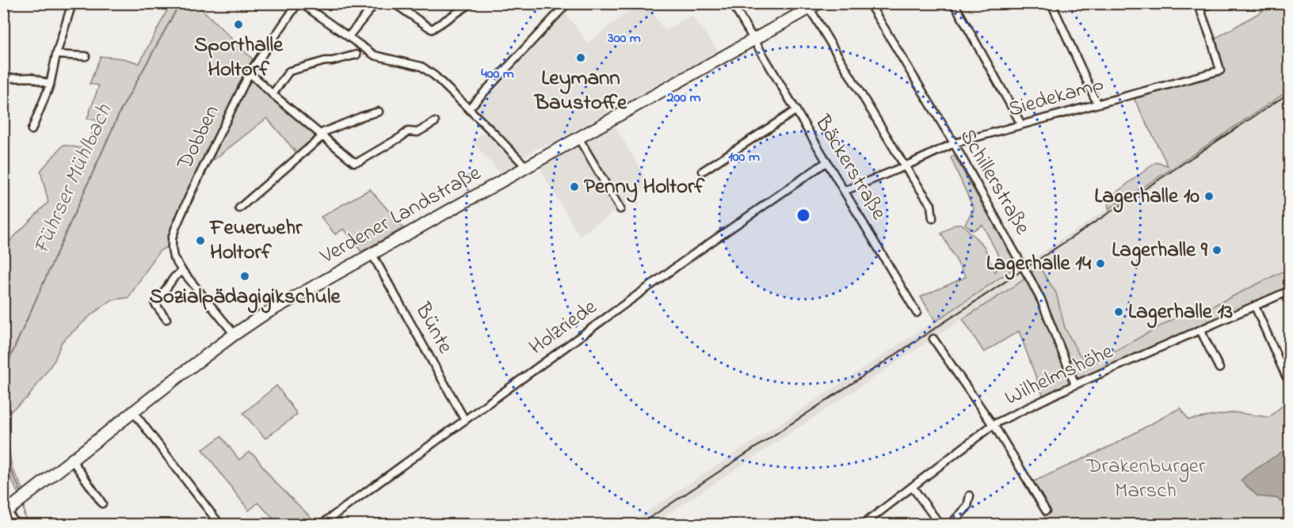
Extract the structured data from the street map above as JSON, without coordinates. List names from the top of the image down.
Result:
{
  "streets": {
    "main road": ["Verdener Landstraße"],
    "street": [
      "Siedekamp",
      "Dobben",
      "Bäckerstraße",
      "Schillerstraße",
      "Holzriede",
      "Bünte",
      "Wilhelmshöhe"
    ]
  },
  "crossings": [
    ["Siedekamp", "Bäckerstraße"],
    ["Siedekamp", "Schillerstraße"],
    ["Dobben", "Verdener Landstraße"],
    ["Bäckerstraße", "Verdener Landstraße"],
    ["Bäckerstraße", "Holzriede"],
    ["Schillerstraße", "Wilhelmshöhe"],
    ["Verdener Landstraße", "Bünte"],
    ["Holzriede", "Bünte"]
  ],
  "water": ["Führser Mühlbach"],
  "parks": ["Drakenburger Marsch"],
  "places": [
    "Sporthalle Holtorf",
    "Leymann Baustoffe",
    "Penny Holtorf",
    "Lagerhalle 10",
    "Feuerwehr Holtorf",
    "Lagerhalle 9",
    "Lagerhalle 14",
    "Sozialpädagigikschule",
    "Lagerhalle 13"
  ],
  "rings": [
    "300 m",
    "400 m",
    "200 m",
    "100 m"
  ]
}
